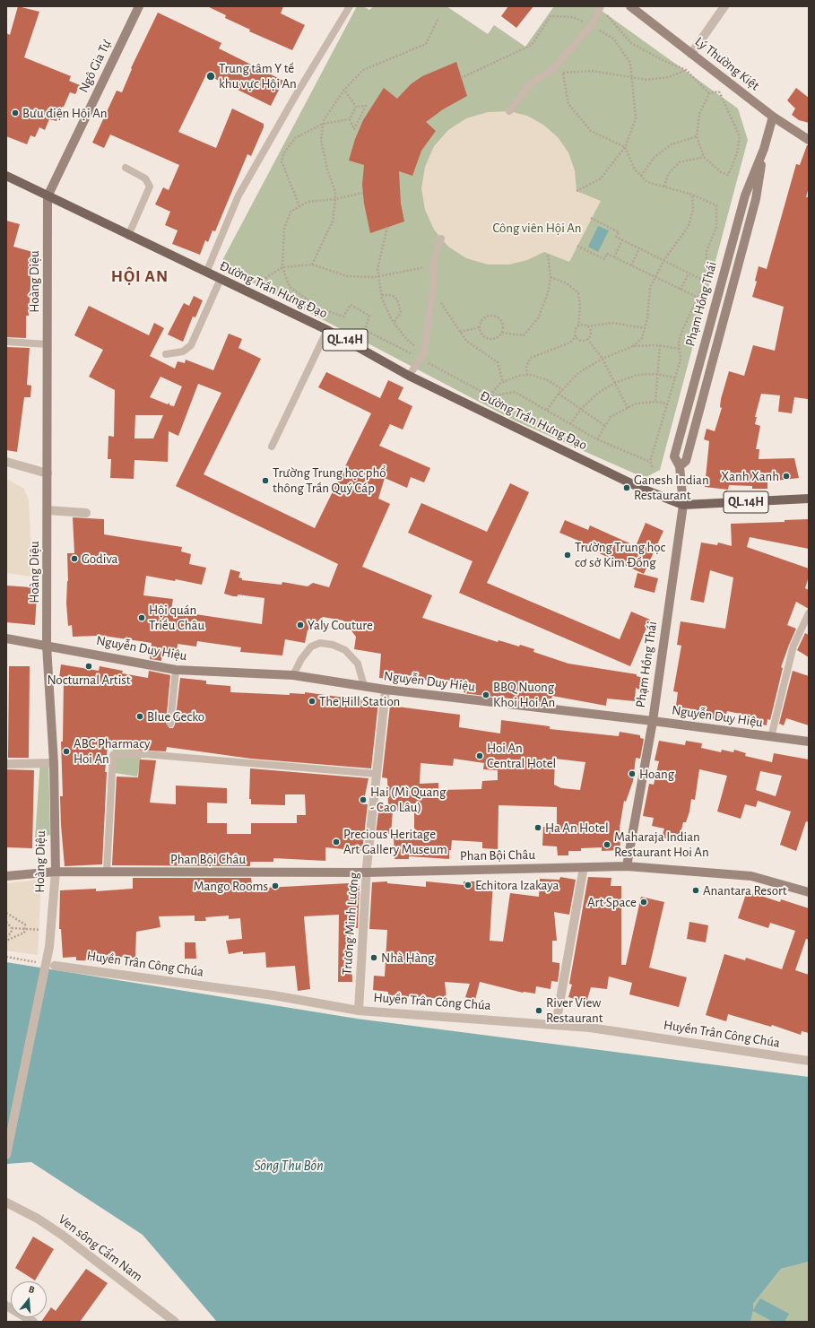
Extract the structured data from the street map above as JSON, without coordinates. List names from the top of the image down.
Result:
{
  "streets": {
    "main road": ["Đường Trần Hưng Đạo", "QL.14H"],
    "street": [
      "Lý Thường Kiệt",
      "Ngô Gia Tự",
      "Hoàng Diệu",
      "Phạm Hồng Thái",
      "Nguyễn Duy Hiệu",
      "Phan Bội Châu",
      "Trương Minh Lượng",
      "Huyền Trân Công Chúa",
      "Ven sông Cẩm Nam"
    ]
  },
  "crossings": [
    ["Lý Thường Kiệt", "Phạm Hồng Thái"],
    ["Ngô Gia Tự", "Hoàng Diệu"],
    ["Ngô Gia Tự", "Đường Trần Hưng Đạo"],
    ["Hoàng Diệu", "Đường Trần Hưng Đạo"],
    ["Hoàng Diệu", "Nguyễn Duy Hiệu"],
    ["Hoàng Diệu", "Phan Bội Châu"],
    ["Đường Trần Hưng Đạo", "Phạm Hồng Thái"],
    ["Đường Trần Hưng Đạo", "QL.14H"],
    ["Phạm Hồng Thái", "QL.14H"],
    ["Phạm Hồng Thái", "Nguyễn Duy Hiệu"],
    ["Phạm Hồng Thái", "Phan Bội Châu"],
    ["Nguyễn Duy Hiệu", "Trương Minh Lượng"],
    ["Phan Bội Châu", "Trương Minh Lượng"],
    ["Trương Minh Lượng", "Huyền Trân Công Chúa"]
  ],
  "districts": ["HỘI AN"],
  "water": ["Sông Thu Bồn"],
  "parks": ["Công viên Hội An"],
  "places": [
    "Trung tâm Y tế khu vực Hội An",
    "Bưu điện Hội An",
    "Xanh Xanh",
    "Trường Trung học phổ thông Trần Quý Cáp",
    "Ganesh Indian Restaurant",
    "Trường Trung học cơ sở Kim Đồng",
    "Godiva",
    "Hội quán Triều Châu",
    "Yaly Couture",
    "Nocturnal Artist",
    "BBQ Nuong Khoi Hoi An",
    "The Hill Station",
    "Blue Gecko",
    "ABC Pharmacy Hoi An",
    "Hoi An Central Hotel",
    "Hoang",
    "Hai (Mì Quang - Cao Lâu)",
    "Ha An Hotel",
    "Precious Heritage Art Gallery Museum",
    "Maharaja Indian Restaurant Hoi An",
    "Echitora Izakaya",
    "Mango Rooms",
    "Anantara Resort",
    "Art Space",
    "Nhà Hàng",
    "River View Restaurant"
  ],
  "north": "top"
}
